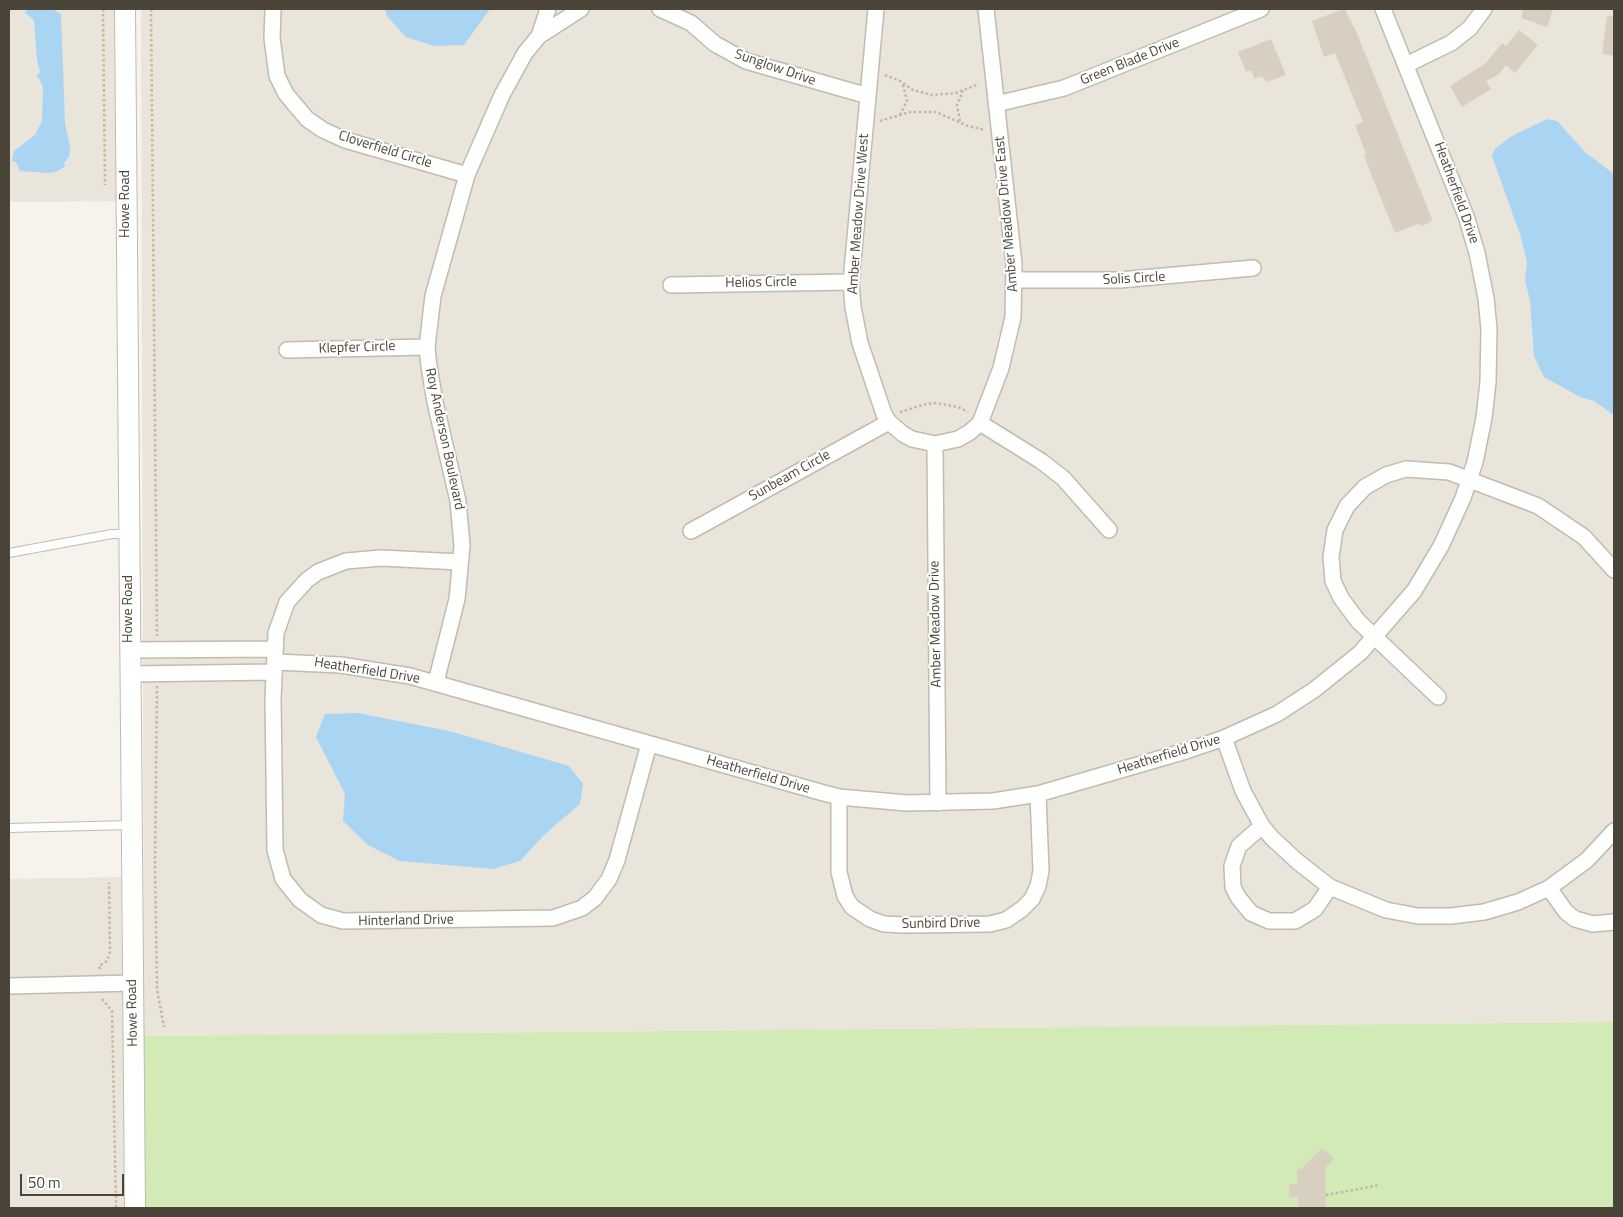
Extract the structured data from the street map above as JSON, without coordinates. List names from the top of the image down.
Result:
{
  "streets": {
    "street": [
      "Green Blade Drive",
      "Sunglow Drive",
      "Cloverfield Circle",
      "Heatherfield Drive",
      "Howe Road",
      "Amber Meadow Drive West",
      "Amber Meadow Drive East",
      "Solis Circle",
      "Helios Circle",
      "Klepfer Circle",
      "Roy Anderson Boulevard",
      "Sunbeam Circle",
      "Amber Meadow Drive",
      "Hinterland Drive",
      "Sunbird Drive"
    ]
  },
  "crossings": [
    ["Green Blade Drive", "Amber Meadow Drive East"],
    ["Sunglow Drive", "Amber Meadow Drive West"],
    ["Cloverfield Circle", "Roy Anderson Boulevard"],
    ["Heatherfield Drive", "Howe Road"],
    ["Heatherfield Drive", "Roy Anderson Boulevard"],
    ["Heatherfield Drive", "Amber Meadow Drive"],
    ["Heatherfield Drive", "Hinterland Drive"],
    ["Heatherfield Drive", "Sunbird Drive"],
    ["Amber Meadow Drive West", "Helios Circle"],
    ["Amber Meadow Drive West", "Sunbeam Circle"],
    ["Amber Meadow Drive East", "Solis Circle"],
    ["Klepfer Circle", "Roy Anderson Boulevard"],
    ["Roy Anderson Boulevard", "Hinterland Drive"]
  ],
  "scale_bar": "50 m"
}
